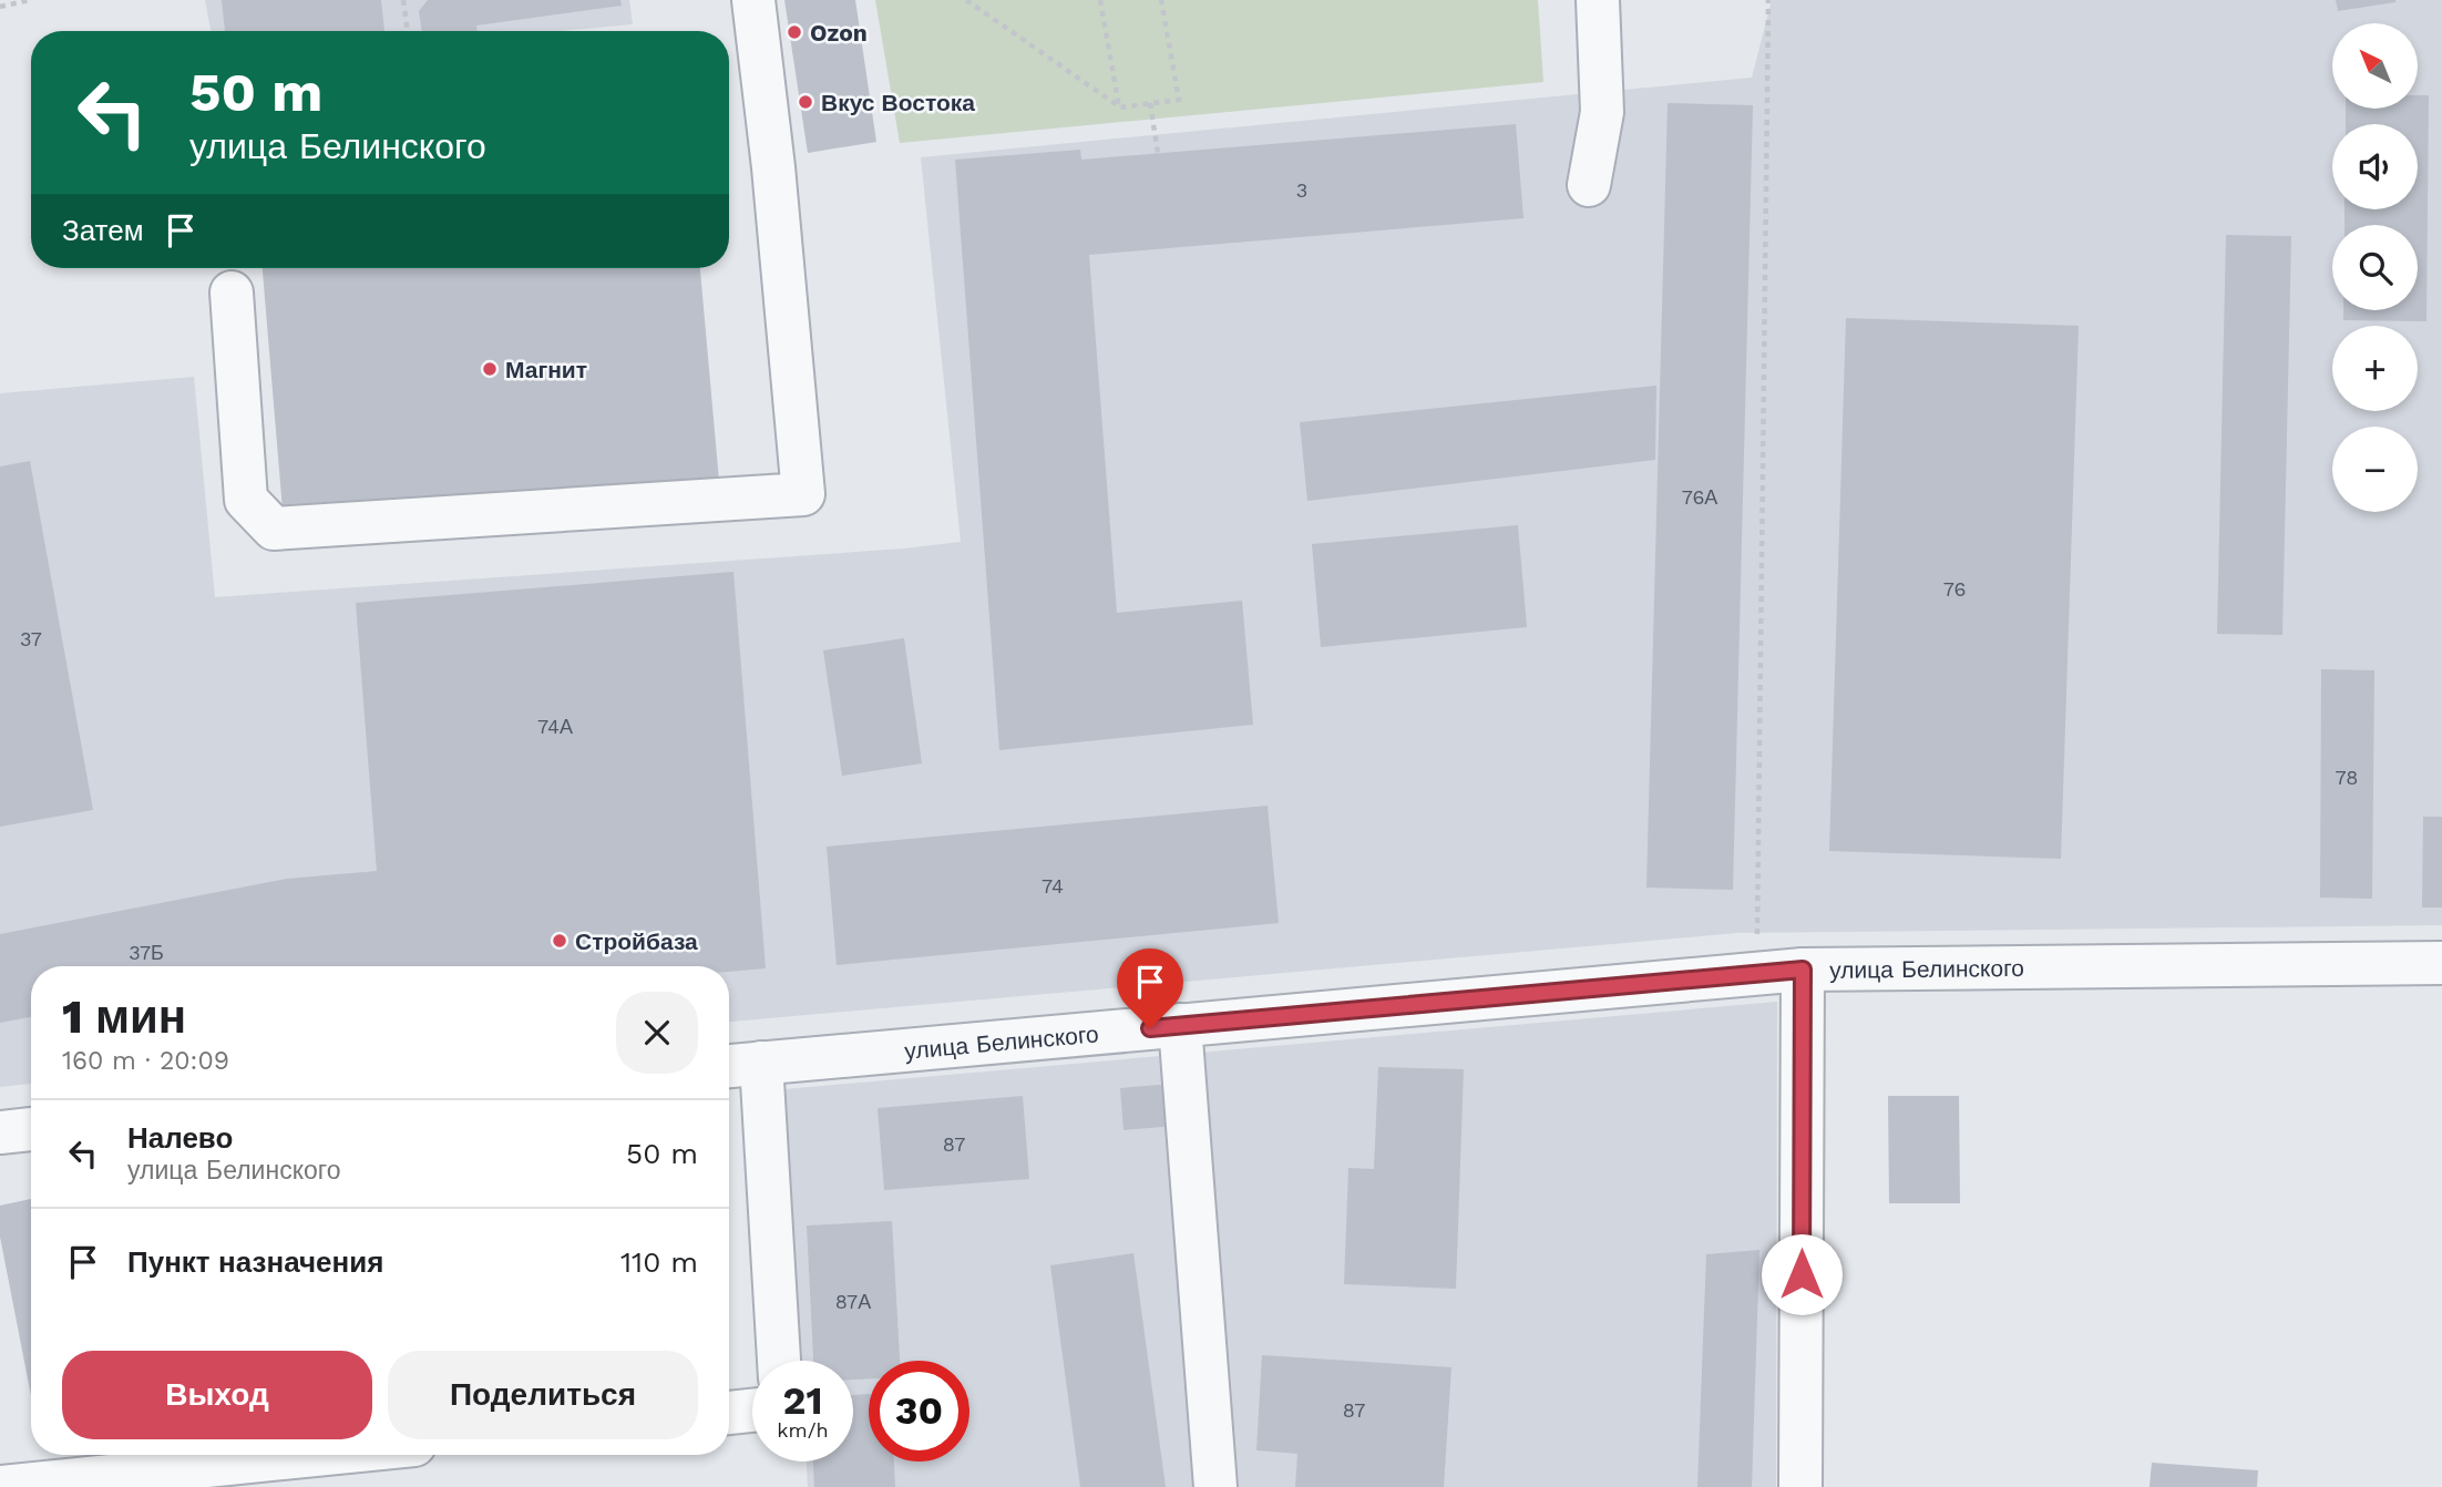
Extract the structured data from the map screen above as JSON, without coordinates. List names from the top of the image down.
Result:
{
  "streets": {
    "street": ["улица Белинского"]
  },
  "places": [
    "Ozon",
    "Вкус Востока",
    "Магнит",
    "Стройбаза"
  ],
  "house_numbers": [
    "3",
    "76А",
    "76",
    "37",
    "74А",
    "78",
    "74",
    "37Б",
    "87",
    "87А",
    "87"
  ],
  "north": "top left",
  "page": {
    "map_buttons": ["+", "−"],
    "turn": ["50 m", "улица Белинского"],
    "then": "Затем",
    "heading": ["1 мин", "160 m · 20:09"],
    "list": [
      {
        "name": "Налево",
        "note": "улица Белинского",
        "value": "50 m"
      },
      {
        "name": "Пункт назначения",
        "value": "110 m"
      }
    ],
    "buttons": ["Выход", "Поделиться"],
    "speed": "21 km/h",
    "limit": "30"
  }
}
